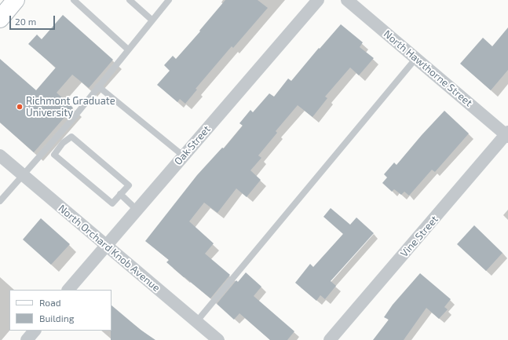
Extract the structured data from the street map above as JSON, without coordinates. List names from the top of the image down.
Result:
{
  "streets": {
    "street": [
      "North Hawthorne Street",
      "Oak Street",
      "Vine Street",
      "North Orchard Knob Avenue"
    ]
  },
  "crossings": [
    ["North Hawthorne Street", "Vine Street"],
    ["Oak Street", "North Orchard Knob Avenue"]
  ],
  "places": ["Richmont Graduate University"],
  "legend": ["Road", "Building"],
  "scale_bar": "20 m"
}
